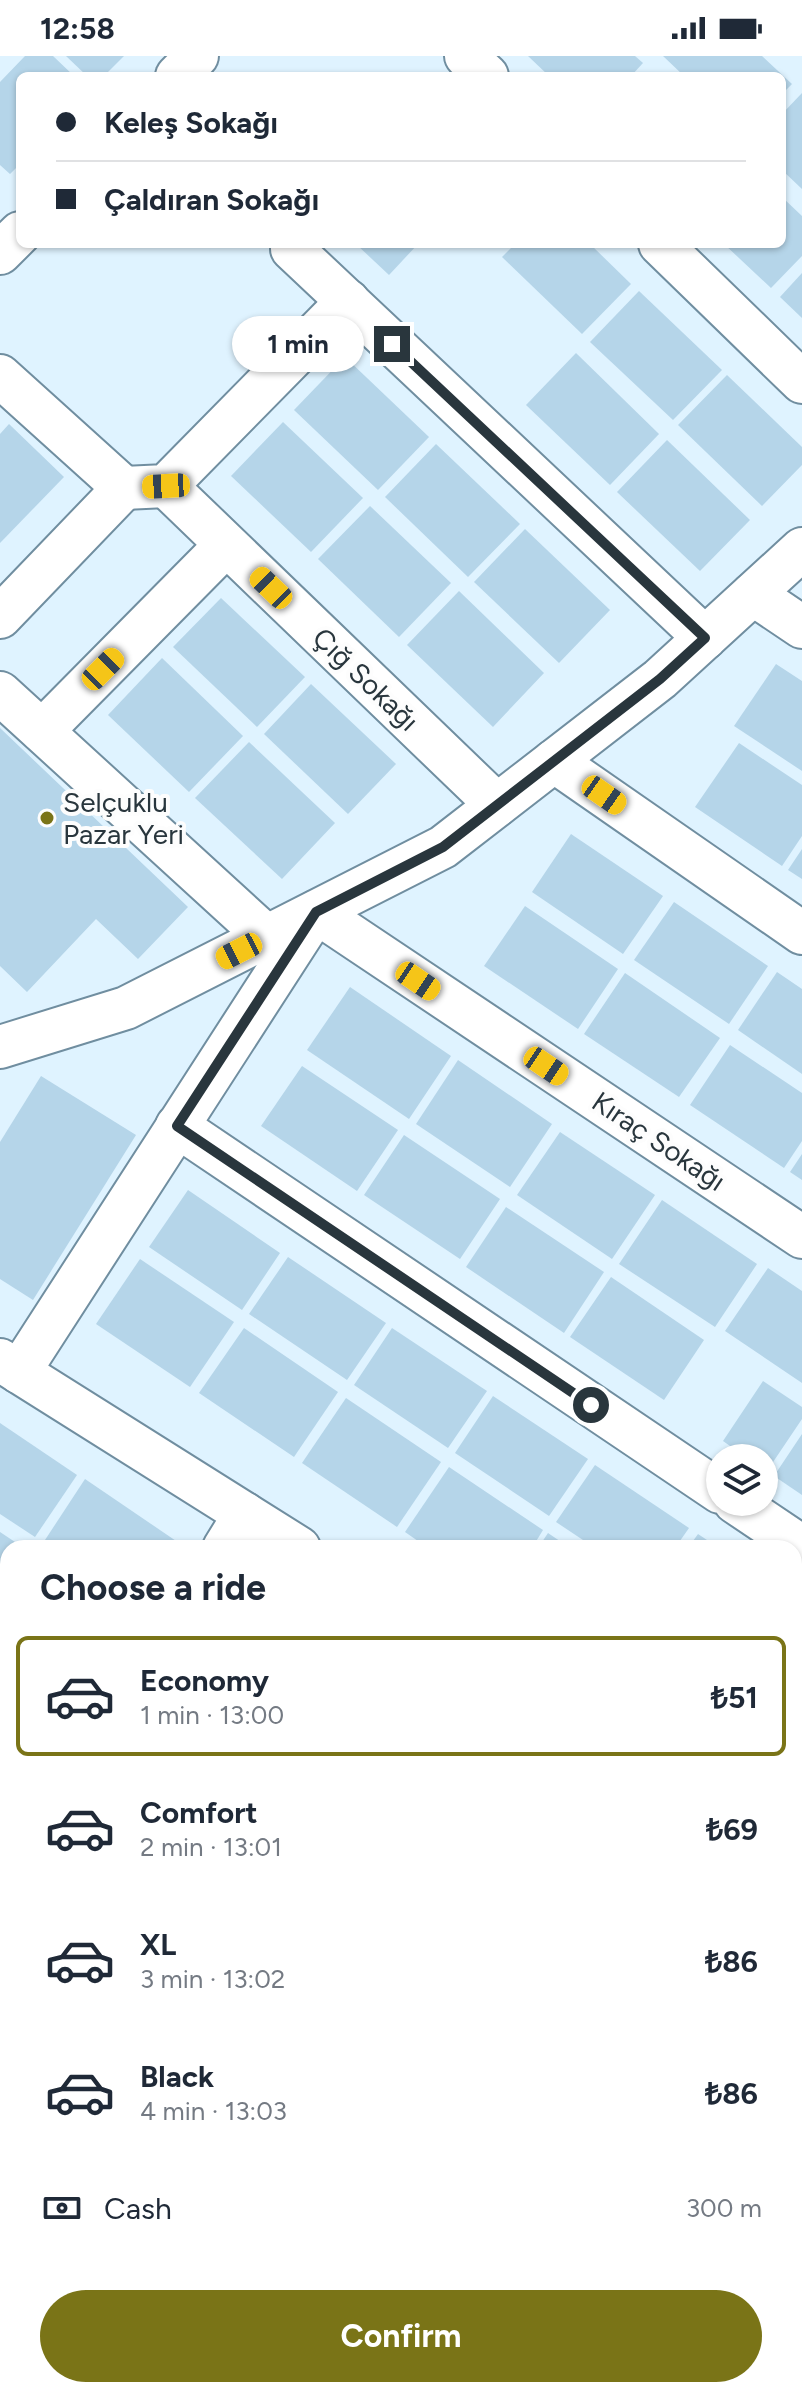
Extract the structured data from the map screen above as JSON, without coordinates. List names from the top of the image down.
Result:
{
  "streets": {
    "street": ["Çığ Sokağı", "Kıraç Sokağı"]
  },
  "places": ["Selçuklu Pazar Yeri"],
  "page": {
    "status": "12:58",
    "banner": ["Keleş Sokağı", "Çaldıran Sokağı"],
    "bubble": "1 min",
    "heading": "Choose a ride",
    "list": [
      {
        "name": "Economy",
        "note": "1 min · 13:00",
        "value": "₺51"
      },
      {
        "name": "Comfort",
        "note": "2 min · 13:01",
        "value": "₺69"
      },
      {
        "name": "XL",
        "note": "3 min · 13:02",
        "value": "₺86"
      },
      {
        "name": "Black",
        "note": "4 min · 13:03",
        "value": "₺86"
      }
    ],
    "pay": ["Cash", "300 m"],
    "buttons": "Confirm"
  }
}
